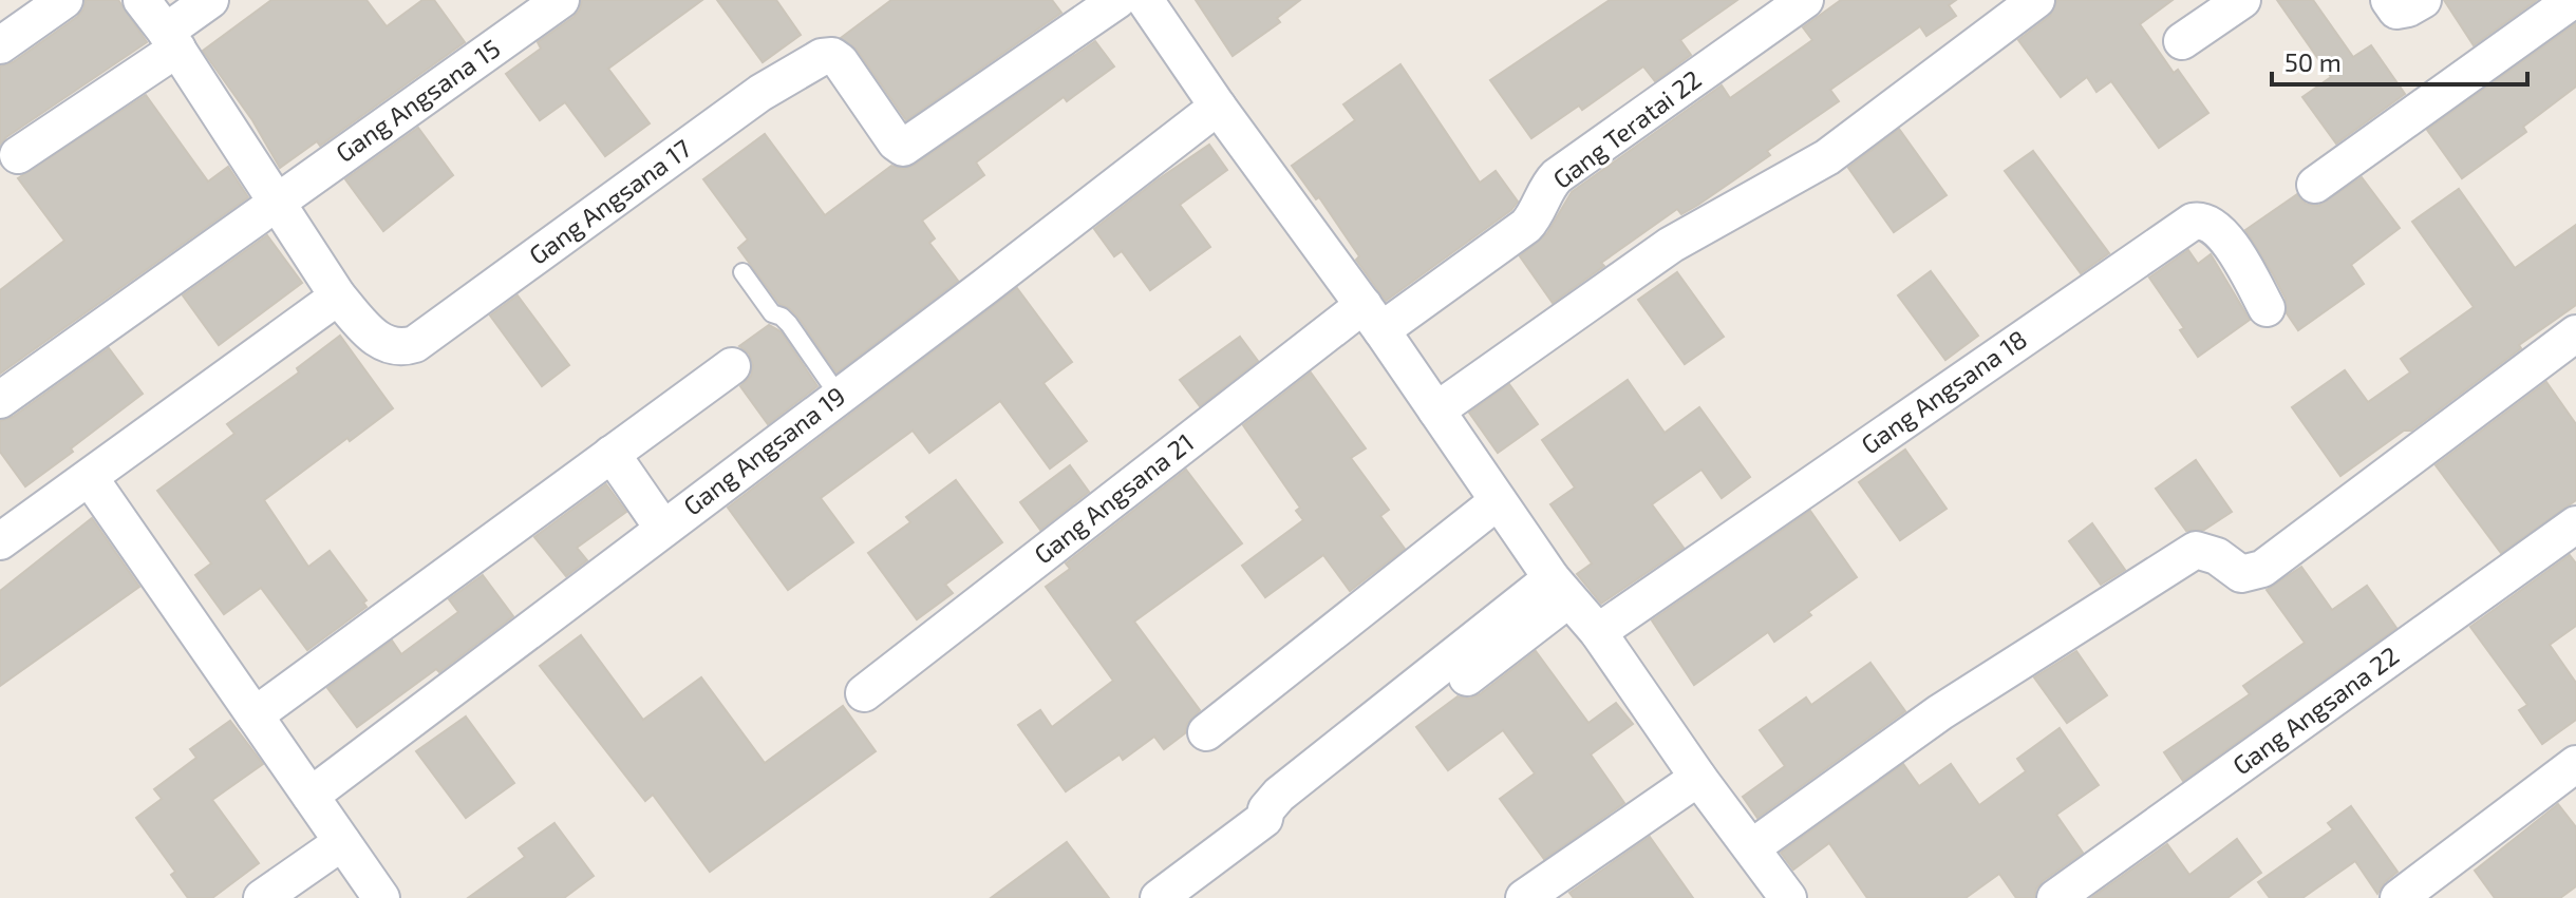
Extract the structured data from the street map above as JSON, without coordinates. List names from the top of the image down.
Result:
{
  "streets": {
    "street": [
      "Gang Angsana 15",
      "Gang Teratai 22",
      "Gang Angsana 17",
      "Gang Angsana 18",
      "Gang Angsana 19",
      "Gang Angsana 21",
      "Gang Angsana 22"
    ]
  },
  "crossings": [
    ["Gang Teratai 22", "Gang Angsana 21"]
  ],
  "scale_bar": "50 m"
}
